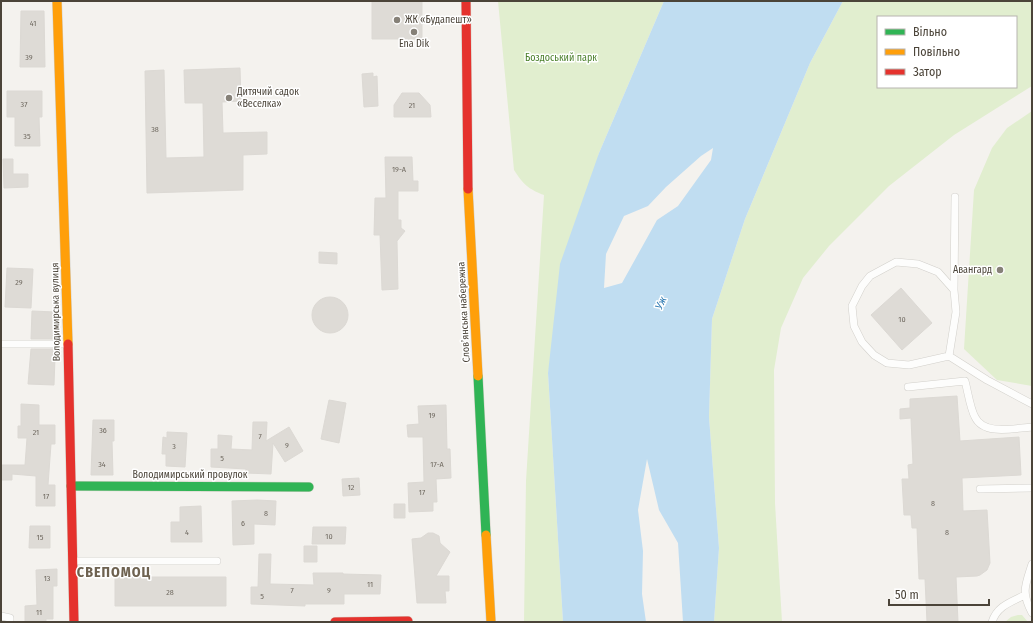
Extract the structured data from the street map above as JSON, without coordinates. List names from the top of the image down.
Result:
{
  "streets": {
    "street": ["Володимирська вулиця", "Словʼянська набережна", "Володимирський провулок"]
  },
  "crossings": [
    ["Володимирська вулиця", "Володимирський провулок"]
  ],
  "districts": ["СВЕПОМОЦ"],
  "water": ["Уж"],
  "parks": ["Боздоський парк"],
  "places": [
    "ЖК «Будапешт»",
    "Ena Dik",
    "Дитячий садок «Веселка»",
    "Авангард"
  ],
  "house_numbers": [
    "41",
    "39",
    "37",
    "21",
    "38",
    "35",
    "19-А",
    "29",
    "10",
    "19",
    "36",
    "21",
    "7",
    "9",
    "3",
    "5",
    "34",
    "17-А",
    "12",
    "17",
    "17",
    "8",
    "8",
    "6",
    "4",
    "8",
    "10",
    "15",
    "13",
    "11",
    "7",
    "9",
    "28",
    "5",
    "11"
  ],
  "legend": ["Вільно", "Повільно", "Затор"],
  "scale_bar": "50 m"
}
